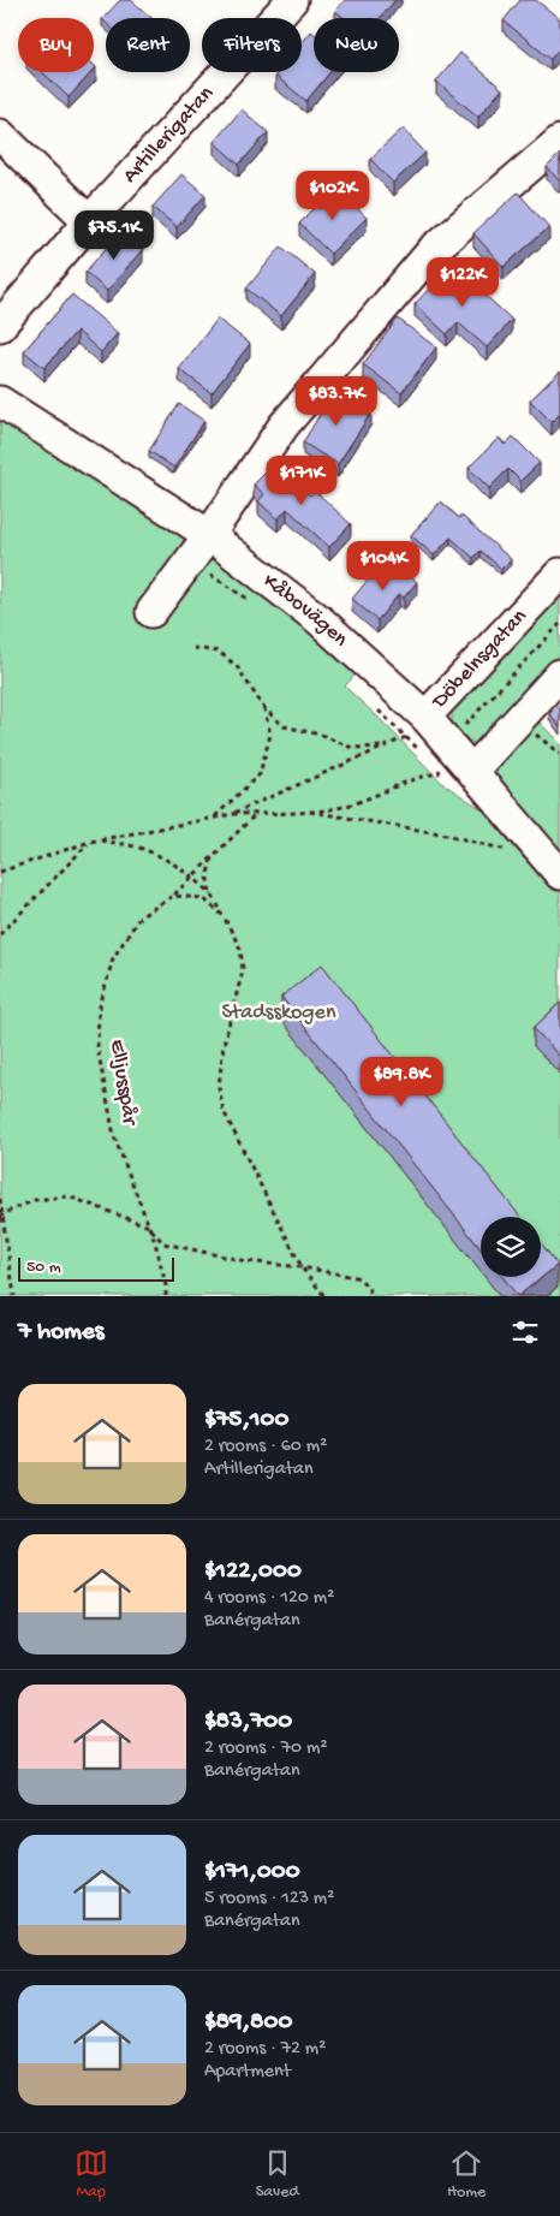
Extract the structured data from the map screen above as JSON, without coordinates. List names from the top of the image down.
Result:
{
  "streets": {
    "street": ["Artillerigatan", "Kåbovägen", "Döbelnsgatan"],
    "path": ["Elljusspår"]
  },
  "crossings": [
    ["Kåbovägen", "Döbelnsgatan"]
  ],
  "parks": ["Stadsskogen"],
  "scale_bar": "50 m",
  "page": {
    "chip": [
      "Buy",
      "Rent",
      "Filters",
      "New"
    ],
    "price": [
      "$102K",
      "$75.1K",
      "$122K",
      "$83.7K",
      "$171K",
      "$104K",
      "$89.8K"
    ],
    "scale": "50 m",
    "heading": "7 homes",
    "list": [
      {
        "name": "$75,100",
        "note": "2 rooms · 60 m² · Artillerigatan"
      },
      {
        "name": "$122,000",
        "note": "4 rooms · 120 m² · Banérgatan"
      },
      {
        "name": "$83,700",
        "note": "2 rooms · 70 m² · Banérgatan"
      },
      {
        "name": "$171,000",
        "note": "5 rooms · 123 m² · Banérgatan"
      },
      {
        "name": "$89,800",
        "note": "2 rooms · 72 m² · Apartment"
      }
    ],
    "tabs": ["Map", "Saved", "Home"]
  }
}
